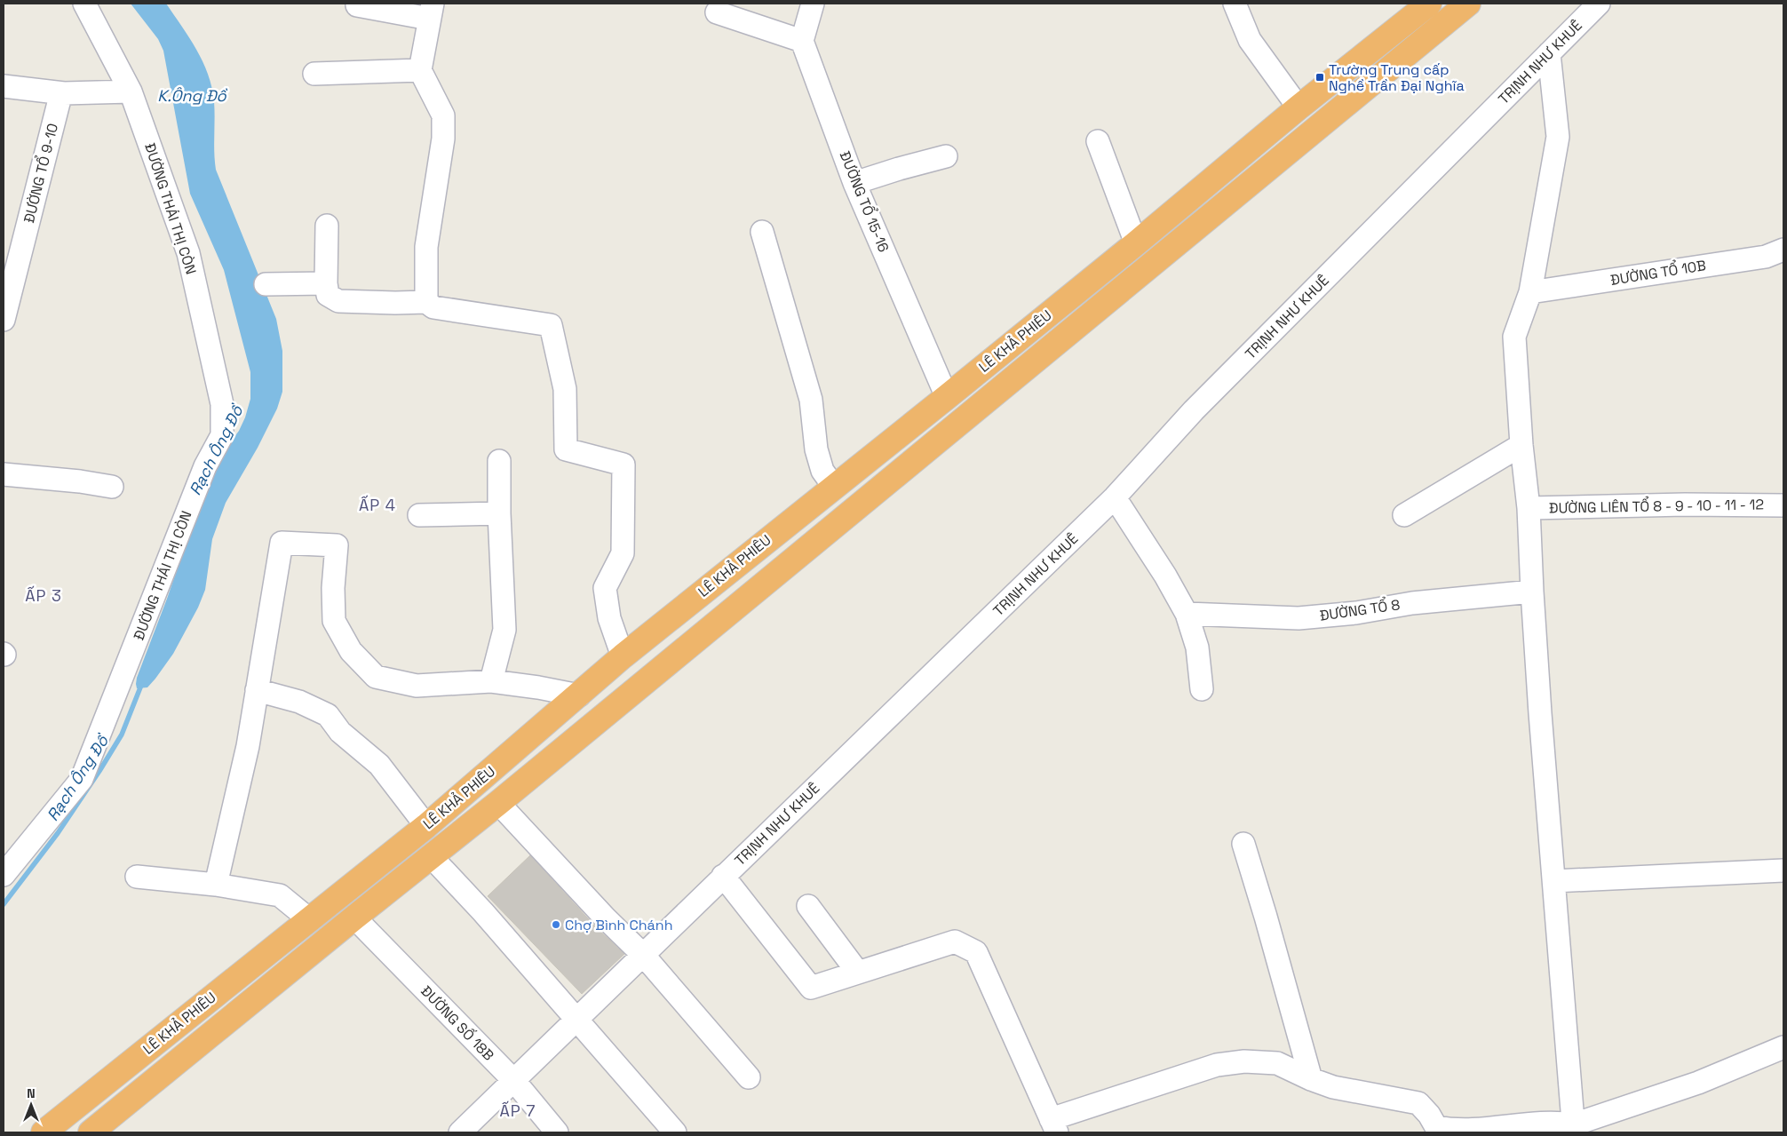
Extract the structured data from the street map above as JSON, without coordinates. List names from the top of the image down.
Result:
{
  "streets": {
    "highway": ["LÊ KHẢ PHIÊU"],
    "street": [
      "TRỊNH NHƯ KHUÊ",
      "ĐƯỜNG TỔ 9-10",
      "ĐƯỜNG TỔ 15-16",
      "ĐƯỜNG THÁI THỊ CÒN",
      "ĐƯỜNG TỔ 10B",
      "ĐƯỜNG LIÊN TỔ 8 - 9 - 10 - 11 - 12",
      "ĐƯỜNG TỔ 8",
      "ĐƯỜNG SỐ 18B"
    ]
  },
  "crossings": [
    ["TRỊNH NHƯ KHUÊ", "ĐƯỜNG SỐ 18B"],
    ["ĐƯỜNG TỔ 15-16", "LÊ KHẢ PHIÊU"],
    ["LÊ KHẢ PHIÊU", "ĐƯỜNG SỐ 18B"]
  ],
  "districts": ["ẤP 4", "ẤP 3", "ẤP 7"],
  "water": ["K.Ông Đồ", "Rạch Ông Đồ"],
  "places": {
    "transit": ["Trường Trung cấp Nghề Trần Đại Nghĩa"],
    "other": ["Chợ Bình Chánh"]
  },
  "north": "top"
}
